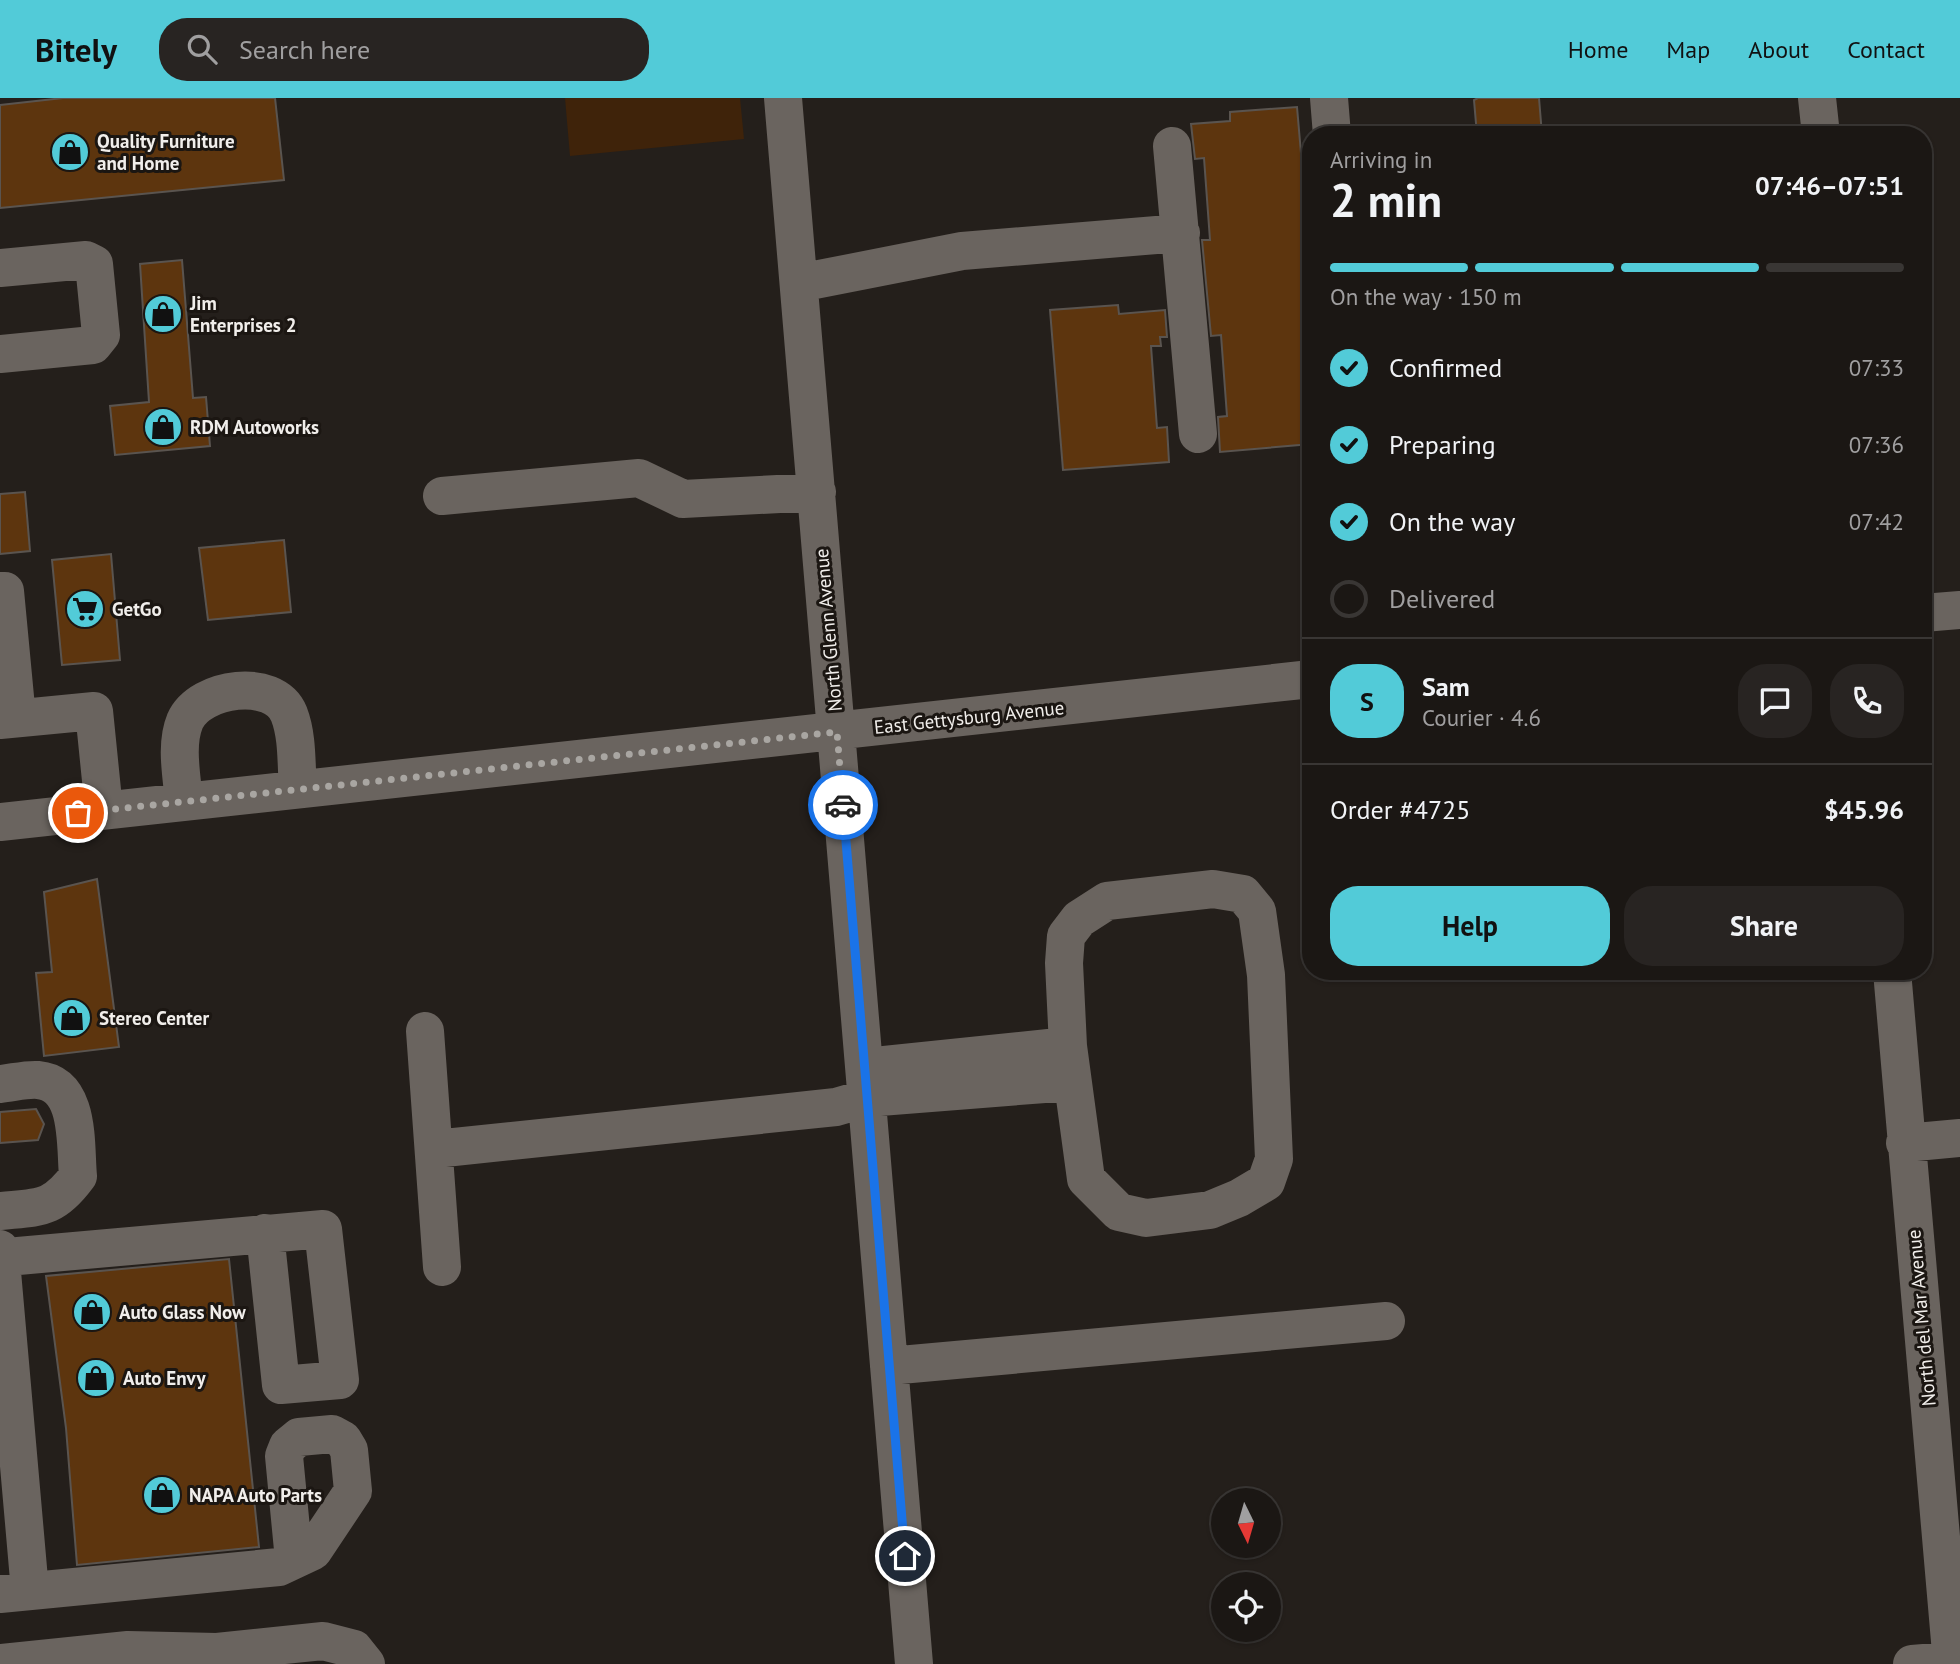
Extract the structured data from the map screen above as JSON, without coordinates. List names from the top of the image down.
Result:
{
  "streets": {
    "street": ["North Glenn Avenue", "East Gettysburg Avenue", "North del Mar Avenue"]
  },
  "crossings": [
    ["North Glenn Avenue", "East Gettysburg Avenue"]
  ],
  "places": {
    "shop": [
      "Quality Furniture and Home",
      "Jim Enterprises 2",
      "RDM Autoworks",
      "Stereo Center",
      "Auto Glass Now",
      "Auto Envy",
      "NAPA Auto Parts"
    ],
    "supermarket": ["GetGo"]
  },
  "north": "bottom",
  "page": {
    "header": "Bitely",
    "search": "Search here",
    "nav": [
      "Home",
      "Map",
      "About",
      "Contact"
    ],
    "heading": ["2 min", "Arriving in", "07:46–07:51"],
    "panel": [
      "Sam",
      "Courier · 4.6",
      "Order #4725",
      "$45.96"
    ],
    "bar": "On the way · 150 m",
    "list": [
      ["Confirmed", "07:33"],
      ["Preparing", "07:36"],
      ["On the way", "07:42"],
      "Delivered"
    ],
    "round": "S",
    "buttons": ["Help", "Share"]
  }
}
